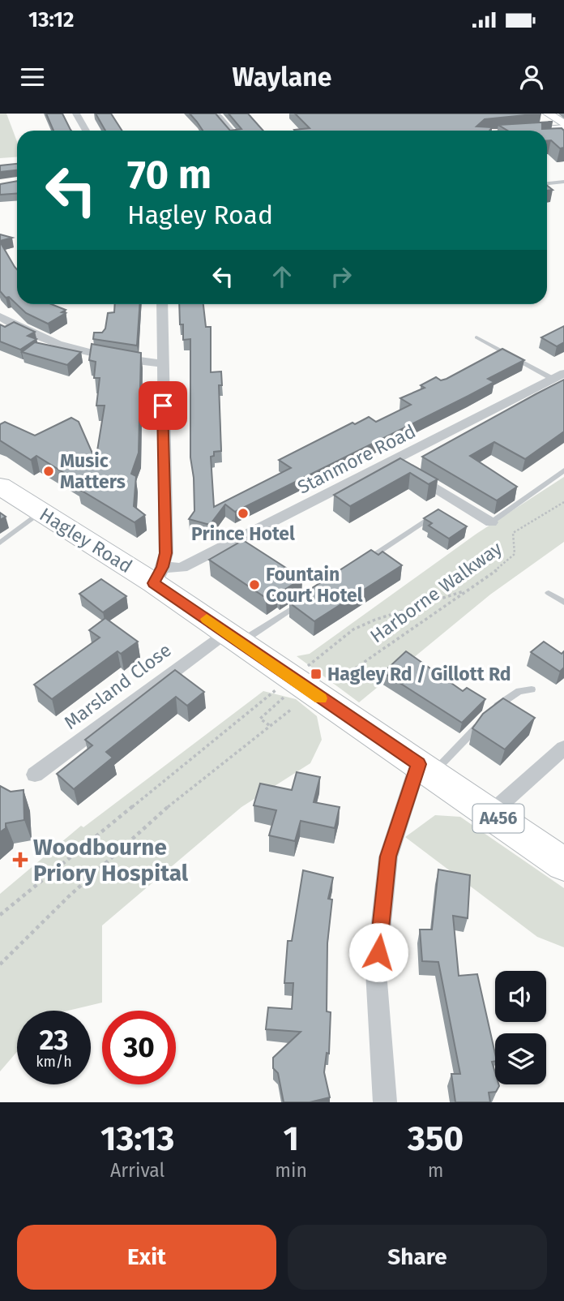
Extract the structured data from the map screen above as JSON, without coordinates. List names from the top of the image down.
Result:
{
  "streets": {
    "highway": ["Hagley Road", "A456"],
    "street": ["Stanmore Road", "Marsland Close"],
    "path": ["Harborne Walkway"]
  },
  "crossings": [
    ["Stanmore Road", "Hagley Road"],
    ["Hagley Road", "Marsland Close"]
  ],
  "places": {
    "other": ["Music Matters", "Prince Hotel", "Fountain Court Hotel"],
    "transit": ["Hagley Rd / Gillott Rd"],
    "health": ["Woodbourne Priory Hospital"]
  },
  "page": {
    "status": "13:12",
    "header": "Waylane",
    "turn": ["70 m", "Hagley Road"],
    "speed": "23 km/h",
    "limit": "30",
    "eta": [
      "13:13",
      "Arrival",
      "1",
      "min",
      "350",
      "m"
    ],
    "buttons": ["Exit", "Share"]
  }
}
